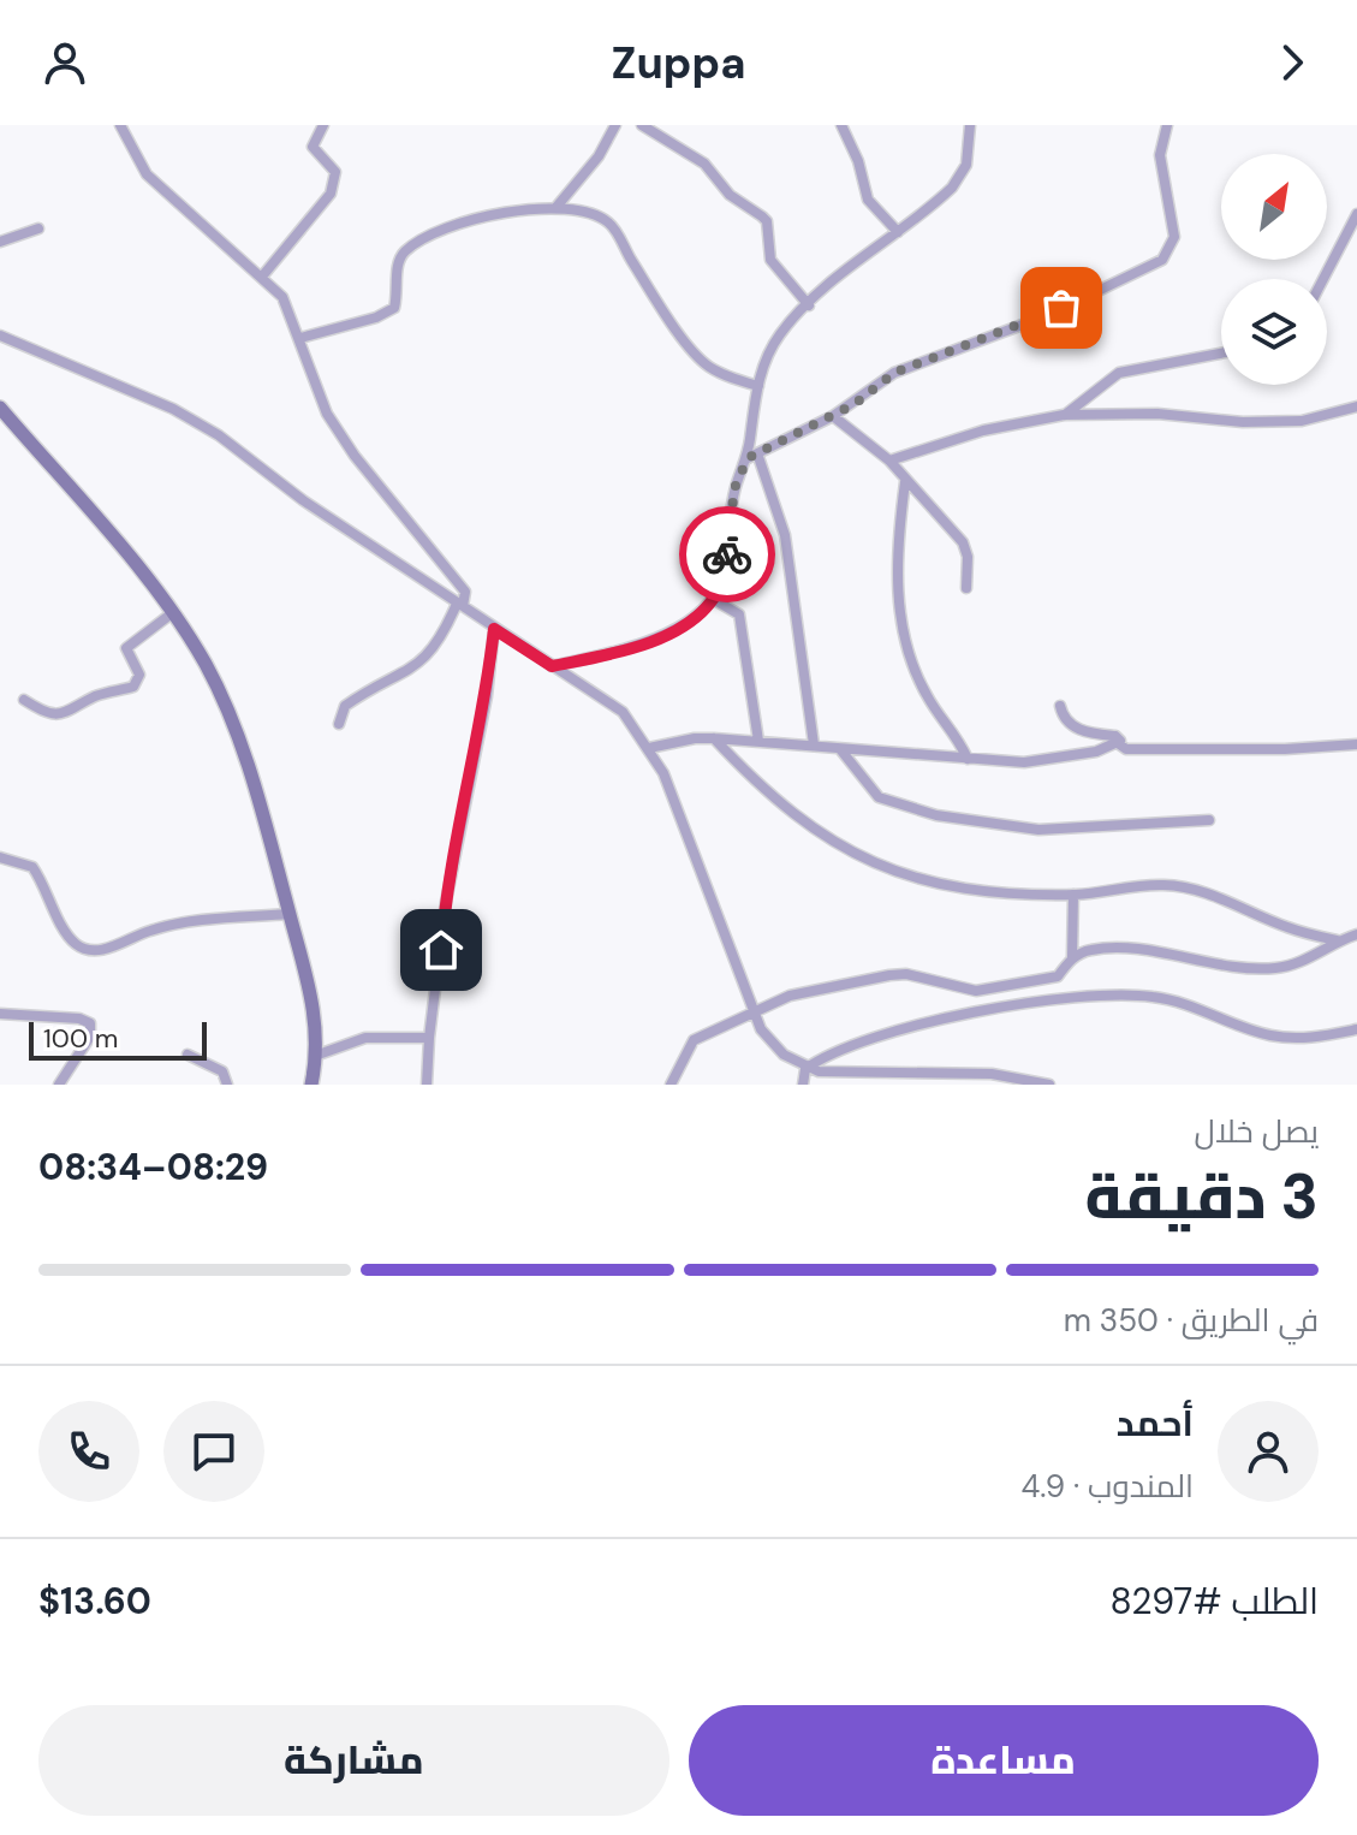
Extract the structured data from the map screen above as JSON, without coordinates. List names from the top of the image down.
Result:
{
  "scale_bar": "100 m",
  "north": "top right",
  "page": {
    "header": "Zuppa",
    "scale": "100 m",
    "heading": ["3 دقيقة", "يصل خلال", "08:29–08:34"],
    "panel": [
      "أحمد",
      "المندوب · 4.9",
      "الطلب #8297",
      "$13.60"
    ],
    "bar": "في الطريق · 350 m",
    "buttons": ["مساعدة", "مشاركة"]
  }
}
